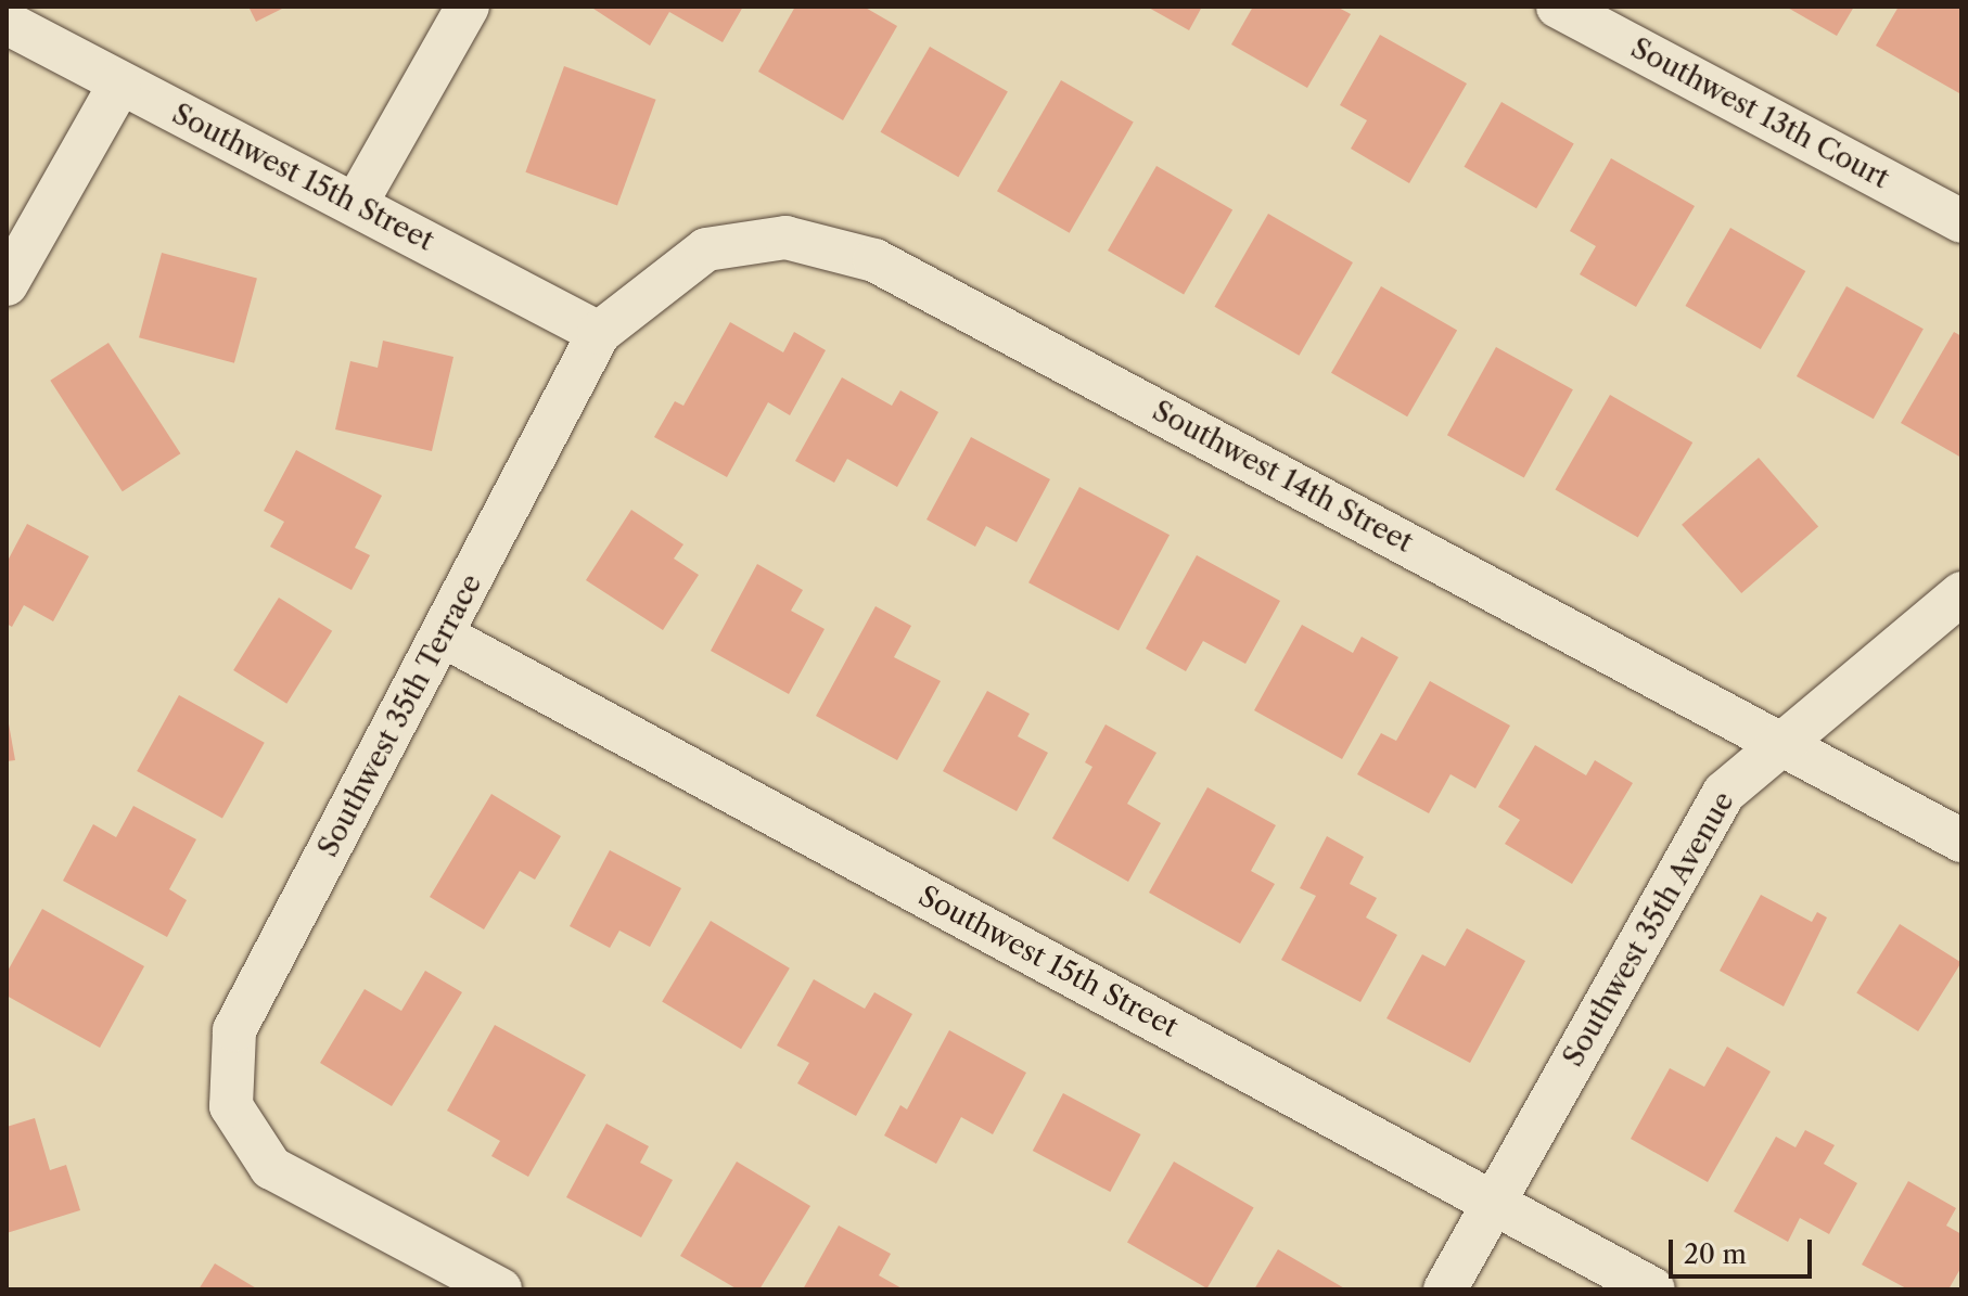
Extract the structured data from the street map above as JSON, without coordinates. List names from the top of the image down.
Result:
{
  "streets": {
    "street": [
      "Southwest 13th Court",
      "Southwest 15th Street",
      "Southwest 14th Street",
      "Southwest 35th Terrace",
      "Southwest 35th Avenue"
    ]
  },
  "crossings": [
    ["Southwest 15th Street", "Southwest 14th Street"],
    ["Southwest 15th Street", "Southwest 35th Terrace"],
    ["Southwest 15th Street", "Southwest 35th Avenue"],
    ["Southwest 14th Street", "Southwest 35th Terrace"],
    ["Southwest 14th Street", "Southwest 35th Avenue"]
  ],
  "scale_bar": "20 m"
}
